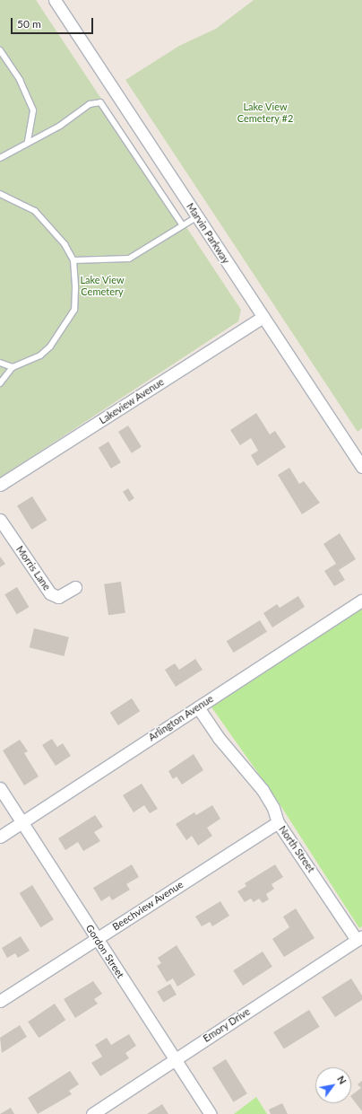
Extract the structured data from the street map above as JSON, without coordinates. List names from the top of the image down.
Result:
{
  "streets": {
    "street": [
      "Marvin Parkway",
      "Lakeview Avenue",
      "Morris Lane",
      "Arlington Avenue",
      "North Street",
      "Beechview Avenue",
      "Gordon Street",
      "Emory Drive"
    ]
  },
  "crossings": [
    ["Marvin Parkway", "Lakeview Avenue"],
    ["Arlington Avenue", "North Street"],
    ["Arlington Avenue", "Gordon Street"],
    ["North Street", "Beechview Avenue"],
    ["North Street", "Emory Drive"],
    ["Beechview Avenue", "Gordon Street"],
    ["Gordon Street", "Emory Drive"]
  ],
  "parks": ["Lake View Cemetery #2", "Lake View Cemetery"],
  "scale_bar": "50 m",
  "north": "top right"
}
